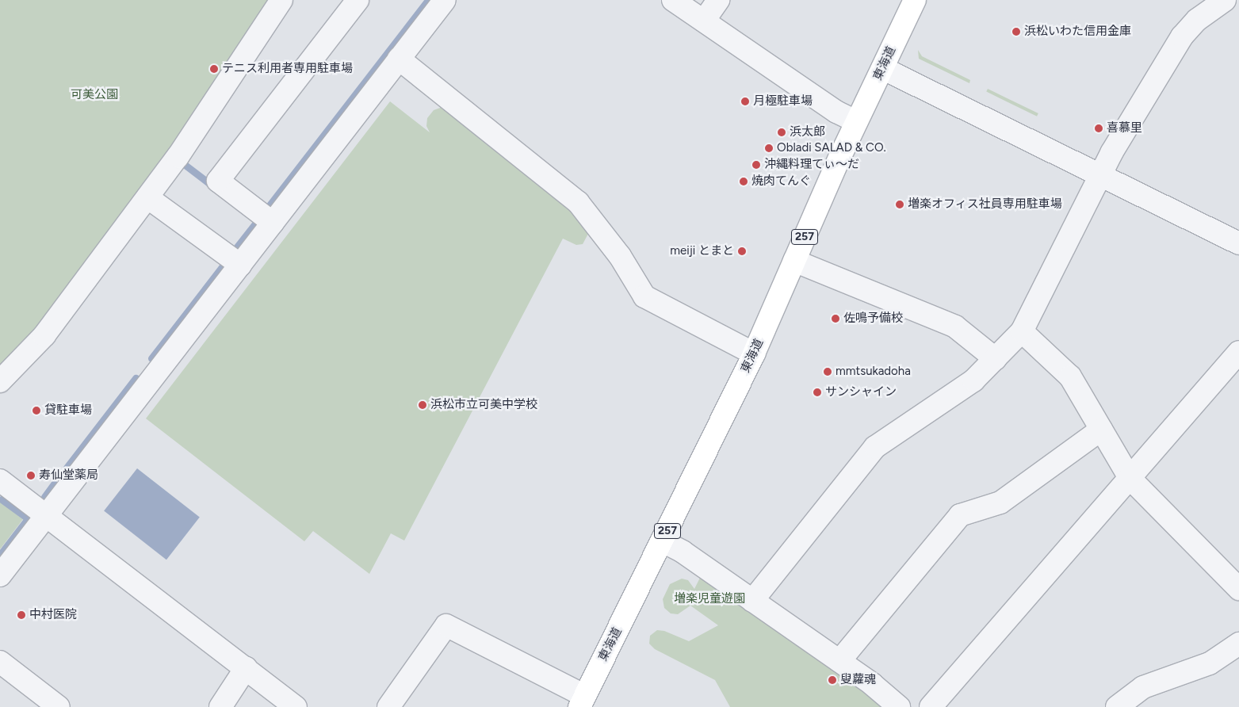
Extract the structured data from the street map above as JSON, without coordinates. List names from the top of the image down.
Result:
{
  "streets": {
    "highway": ["東海道", "257"]
  },
  "parks": ["可美公園", "増楽児童遊園"],
  "places": [
    "浜松いわた信用金庫",
    "テニス利用者専用駐車場",
    "月極駐車場",
    "喜慕里",
    "浜太郎",
    "Obladi SALAD & CO.",
    "沖縄料理てぃ〜だ",
    "焼肉てんぐ",
    "増楽オフィス社員専用駐車場",
    "meiji とまと",
    "佐鳴予備校",
    "mmtsukadoha",
    "サンシャイン",
    "浜松市立可美中学校",
    "貸駐車場",
    "寿仙堂薬局",
    "中村医院",
    "叟蘿魂"
  ]
}
